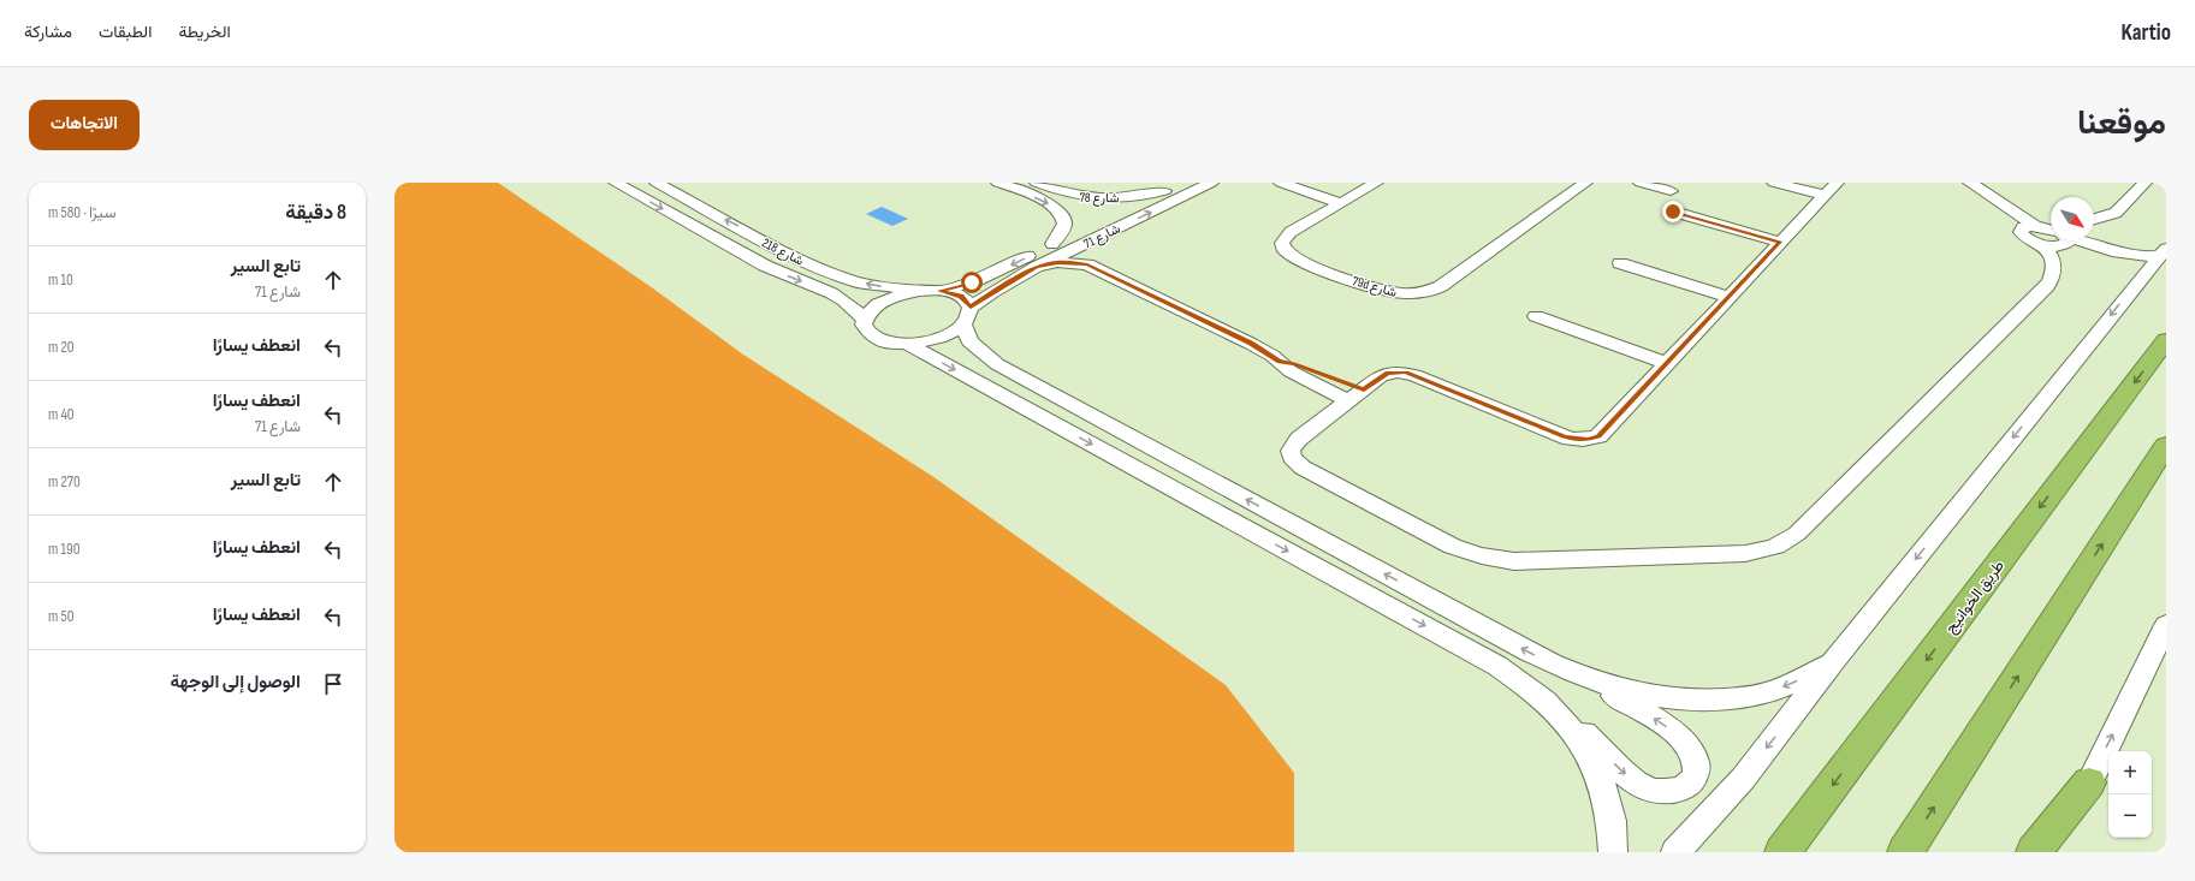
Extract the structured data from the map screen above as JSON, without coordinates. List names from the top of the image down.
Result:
{
  "streets": {
    "highway": ["طريق الخوانيج"],
    "street": [
      "شارع 78",
      "شارع 71",
      "شارع 218",
      "79d شارع"
    ]
  },
  "crossings": [
    ["شارع 78", "شارع 71"]
  ],
  "north": "bottom right",
  "page": {
    "header": "Kartio",
    "nav": ["الخريطة", "الطبقات", "مشاركة"],
    "title": "موقعنا",
    "buttons": "الاتجاهات",
    "heading": ["8 دقيقة", "سيرًا · 580 m"],
    "list": [
      ["تابع السير", "شارع 71", "10 m"],
      ["انعطف يسارًا", "20 m"],
      ["انعطف يسارًا", "شارع 71", "40 m"],
      ["تابع السير", "270 m"],
      ["انعطف يسارًا", "190 m"],
      ["انعطف يسارًا", "50 m"],
      "الوصول إلى الوجهة"
    ],
    "map_buttons": ["+", "−"]
  }
}
